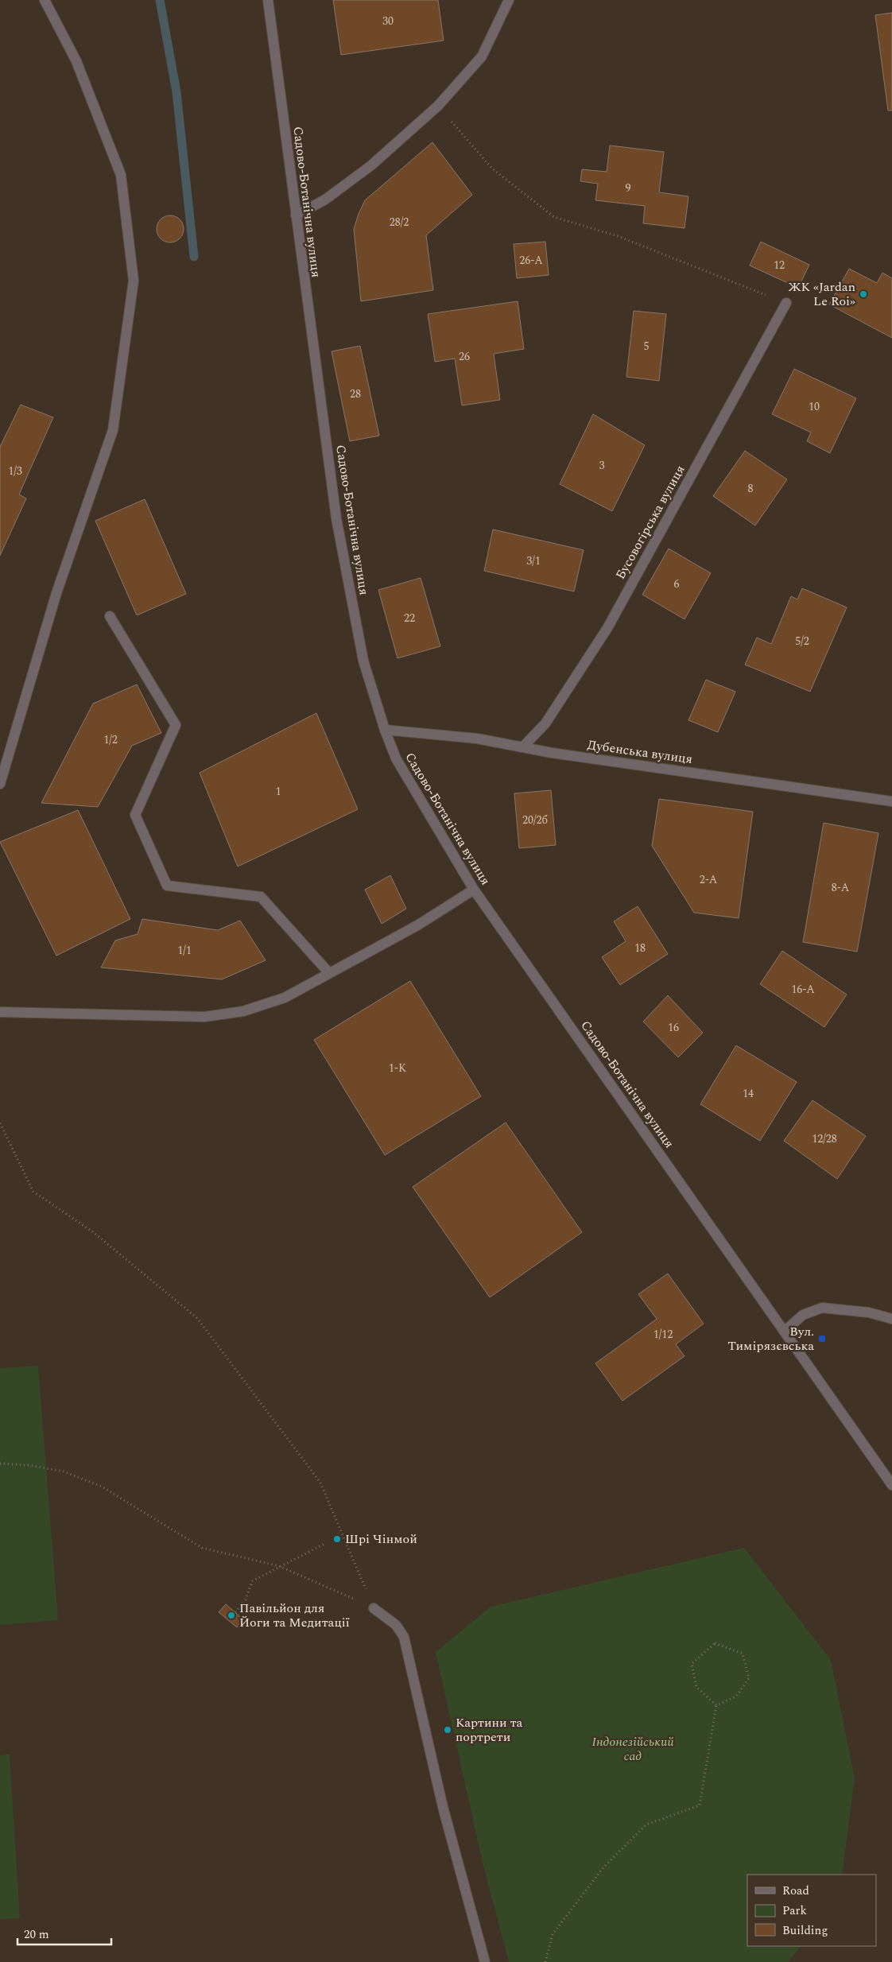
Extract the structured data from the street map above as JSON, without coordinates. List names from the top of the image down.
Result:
{
  "streets": {
    "street": ["Садово-Ботанічна вулиця", "Бусовогірська вулиця", "Дубенська вулиця"]
  },
  "crossings": [
    ["Садово-Ботанічна вулиця", "Дубенська вулиця"],
    ["Бусовогірська вулиця", "Дубенська вулиця"]
  ],
  "parks": ["Індонезійський сад"],
  "places": {
    "other": [
      "ЖК «Jardan Le Roi»",
      "Шрі Чінмой",
      "Павільйон для Йоги та Медитації",
      "Картини та портрети"
    ],
    "transit": ["Вул. Тимірязєвська"]
  },
  "house_numbers": [
    "30",
    "9",
    "28/2",
    "26-А",
    "12",
    "5",
    "26",
    "28",
    "10",
    "3",
    "1/3",
    "8",
    "3/1",
    "6",
    "22",
    "5/2",
    "1/2",
    "1",
    "20/2б",
    "2-А",
    "8-А",
    "18",
    "1/1",
    "16-А",
    "16",
    "1-К",
    "14",
    "12/28",
    "1/12"
  ],
  "legend": ["Road", "Park", "Building"],
  "scale_bar": "20 m"
}
